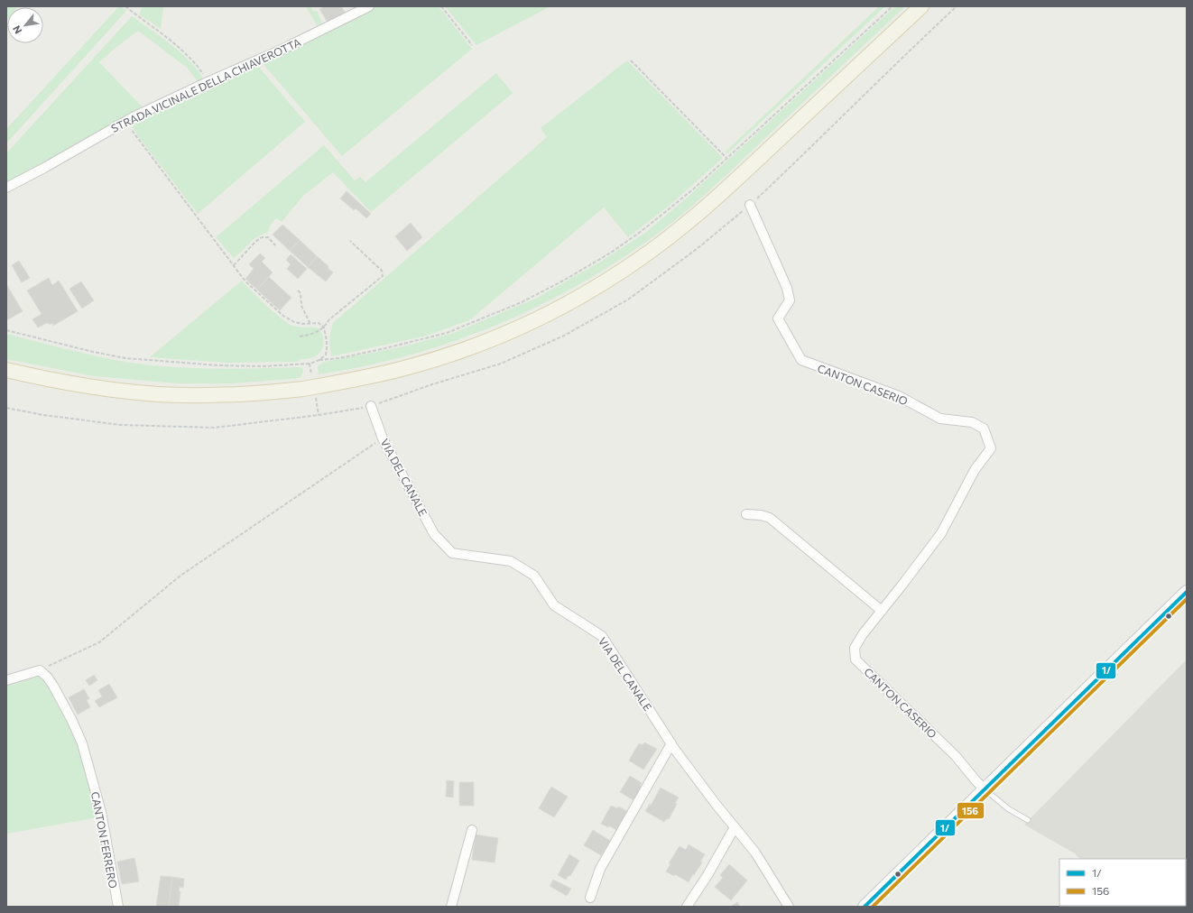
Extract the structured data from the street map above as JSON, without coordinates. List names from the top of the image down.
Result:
{
  "streets": {
    "street": [
      "STRADA VICINALE DELLA CHIAVEROTTA",
      "CANTON CASERIO",
      "VIA DEL CANALE",
      "CANTON FERRERO"
    ]
  },
  "lines": ["transit line 1/", "transit line 156"],
  "legend": ["1/", "156"],
  "north": "bottom left"
}
